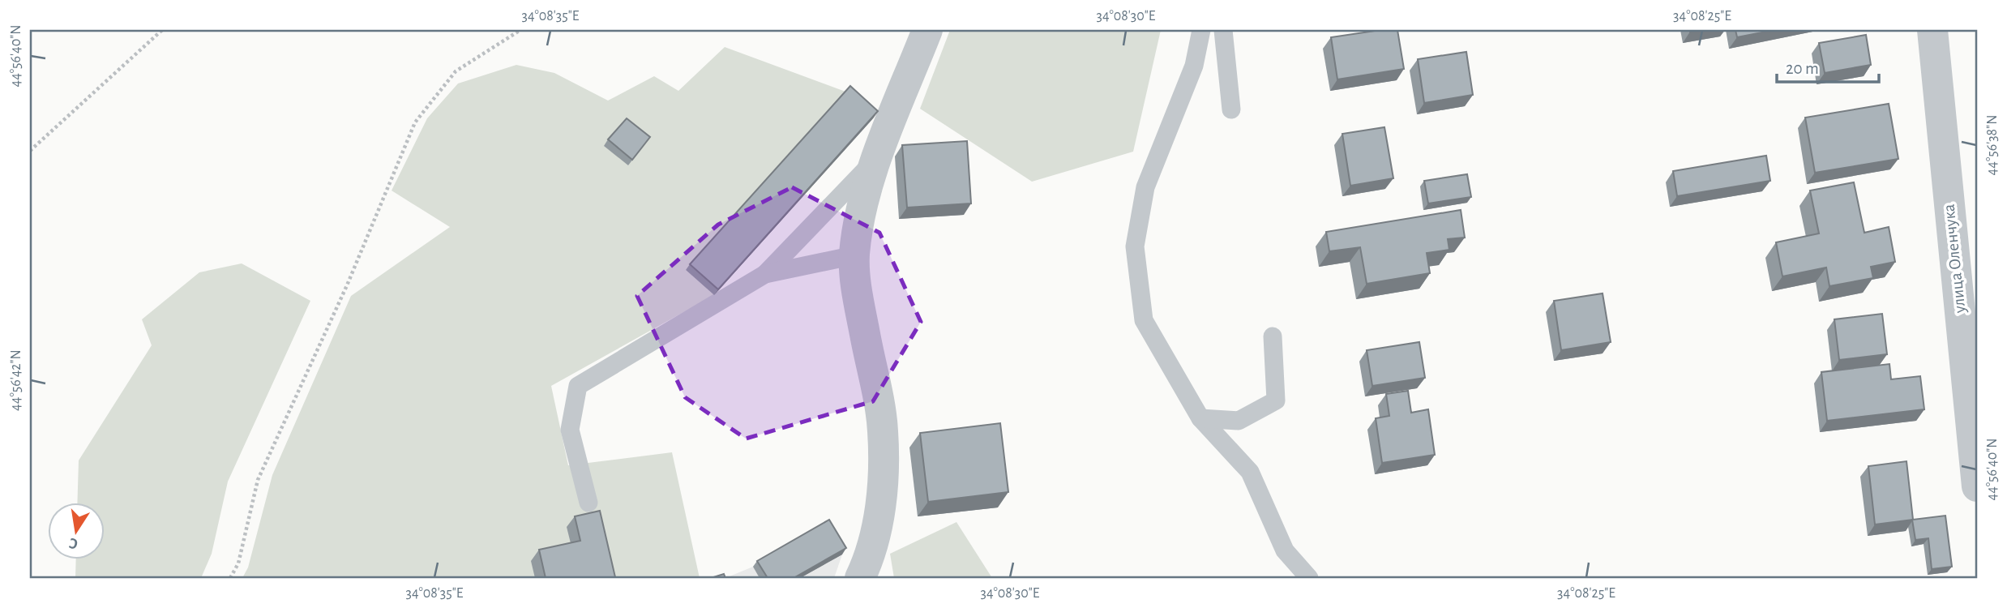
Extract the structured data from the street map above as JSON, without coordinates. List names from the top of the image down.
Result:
{
  "streets": {
    "street": ["улица Оленчука"]
  },
  "scale_bar": "20 m",
  "north": "bottom",
  "coordinates": [
    "34°08'35\"E",
    "34°08'30\"E",
    "34°08'25\"E",
    "44°56'40\"N",
    "44°56'38\"N",
    "44°56'42\"N"
  ]
}
